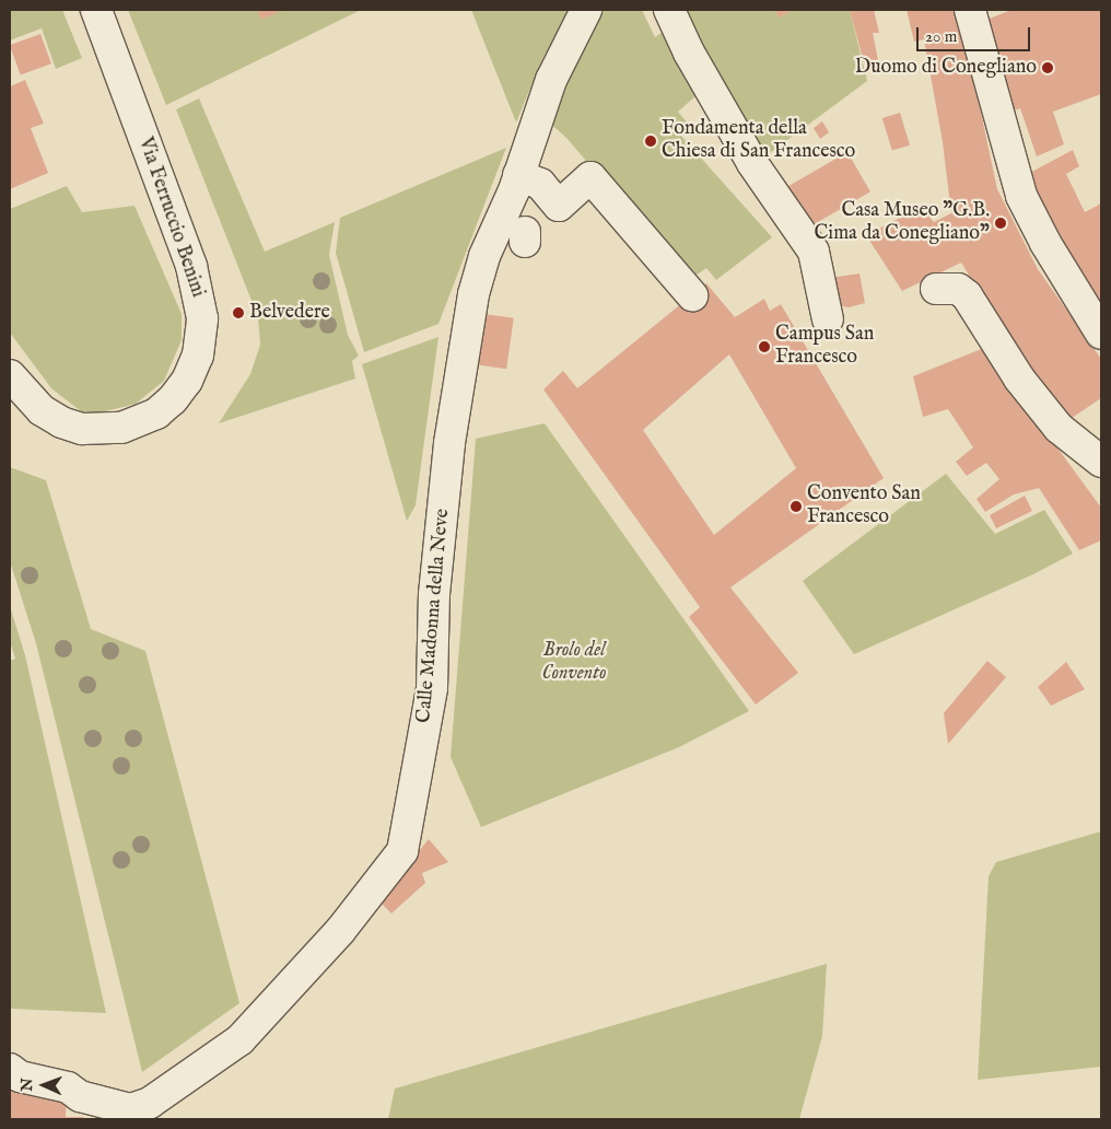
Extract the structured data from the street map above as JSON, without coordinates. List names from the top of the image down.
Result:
{
  "streets": {
    "street": ["Via Ferruccio Benini", "Calle Madonna della Neve"]
  },
  "parks": ["Brolo del Convento"],
  "places": [
    "Duomo di Conegliano",
    "Fondamenta della Chiesa di San Francesco",
    "Casa Museo \"G.B. Cima da Conegliano\"",
    "Belvedere",
    "Campus San Francesco",
    "Convento San Francesco"
  ],
  "scale_bar": "20 m",
  "north": "left"
}
